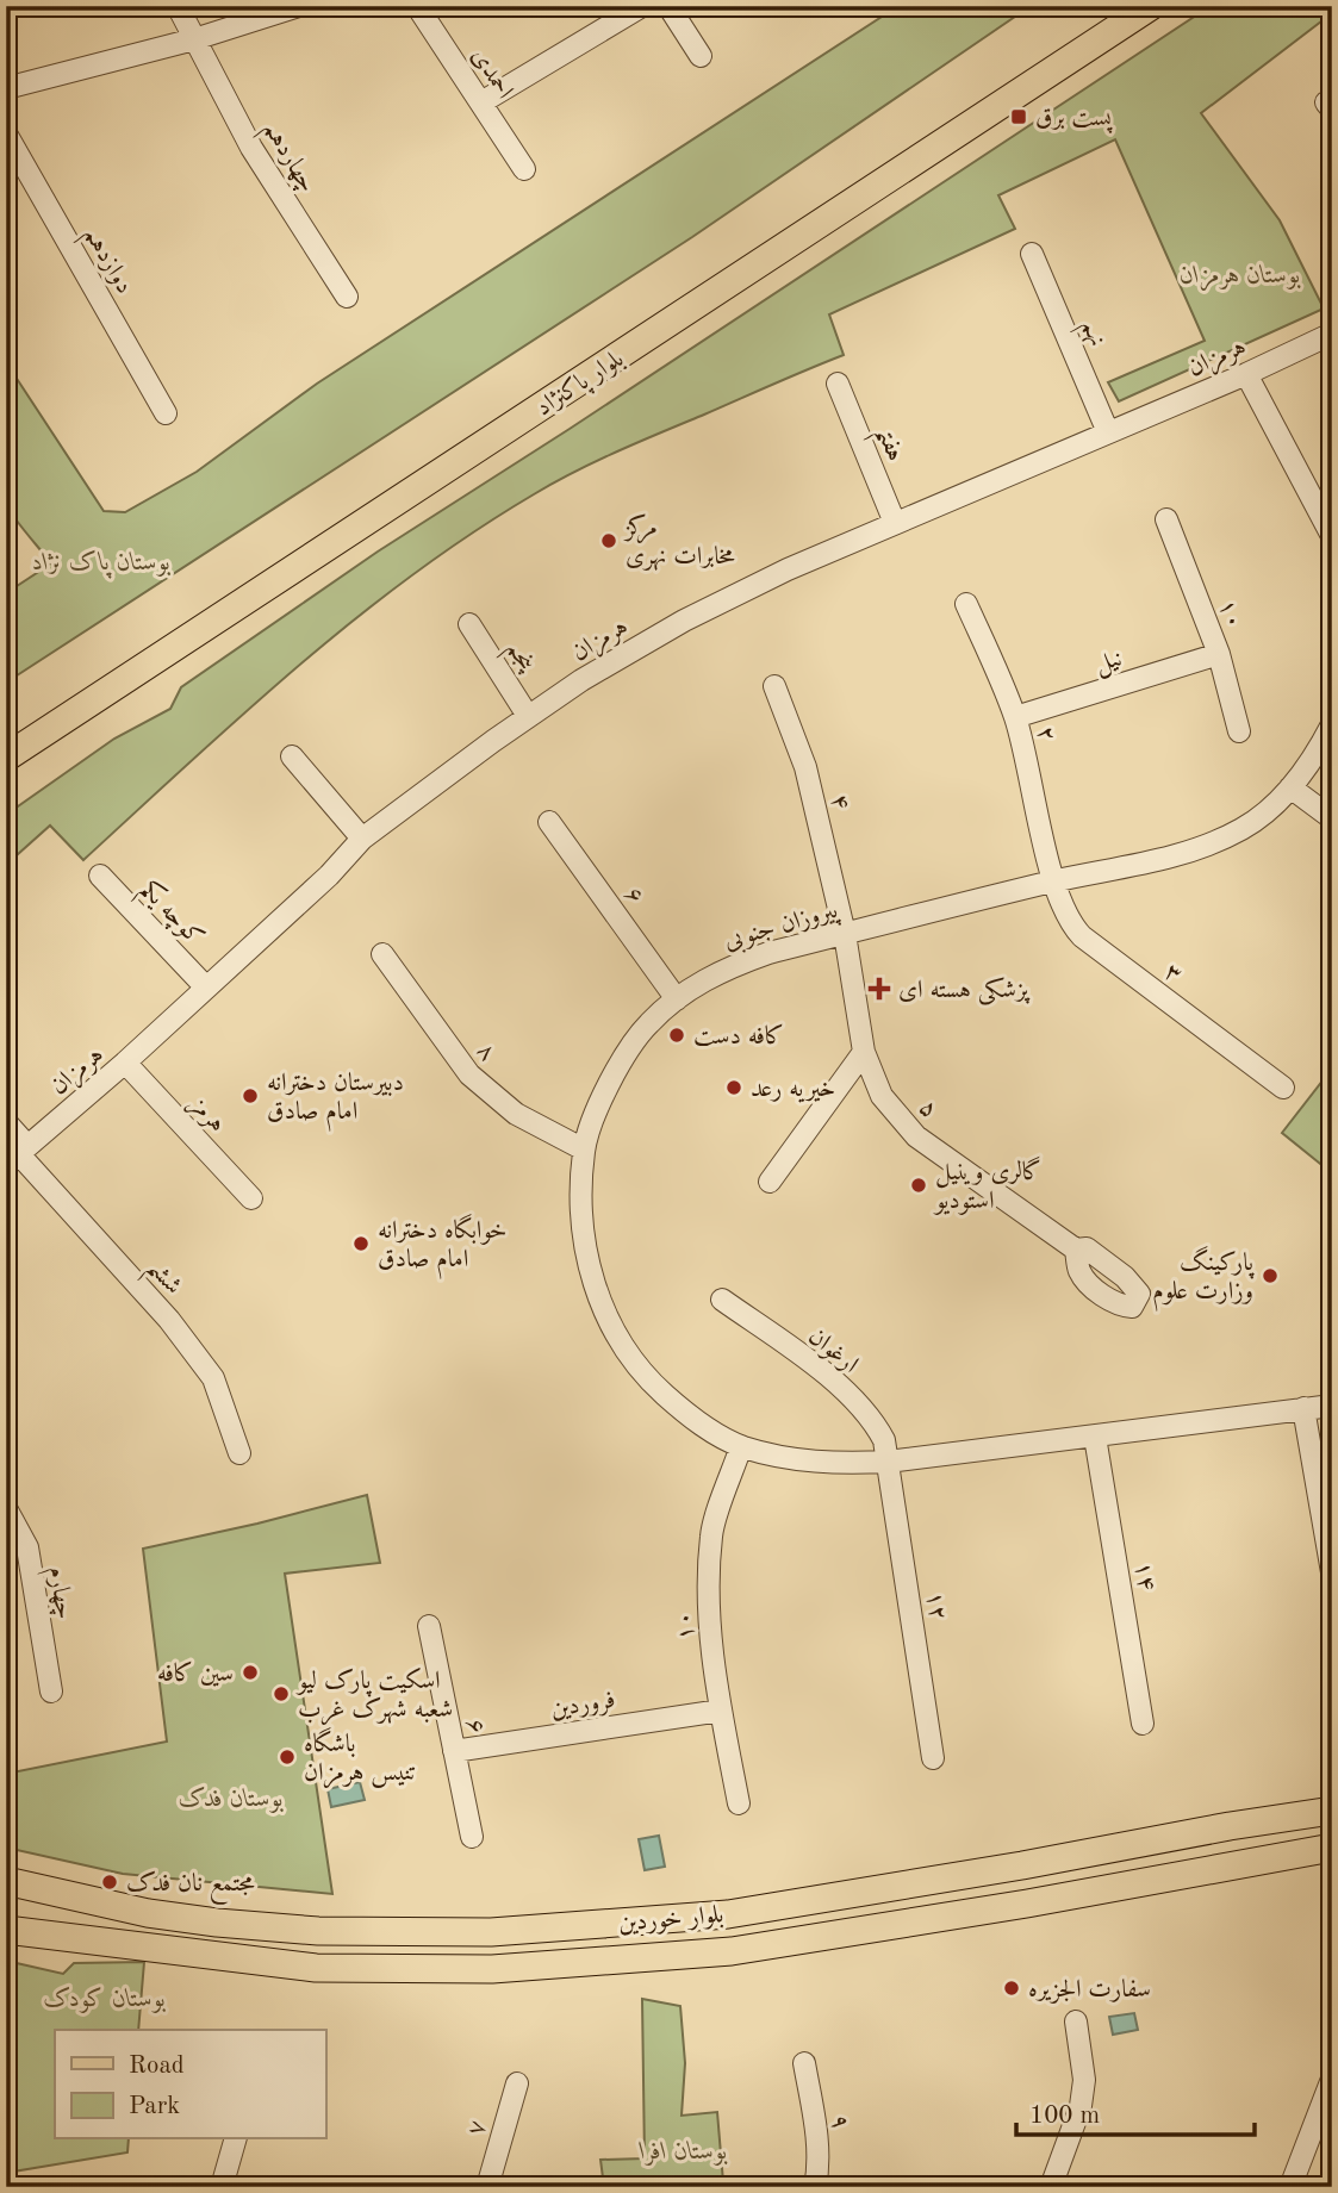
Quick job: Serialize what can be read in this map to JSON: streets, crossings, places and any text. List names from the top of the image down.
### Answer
{
  "streets": {
    "main road": ["بلوار پاکنژاد", "بلوار خوردین"],
    "street": [
      "احمدی",
      "چهاردهم",
      "دوازدهم",
      "نهم",
      "هرمزان",
      "هفتم",
      "۱۰",
      "پنجم",
      "نیل",
      "۲",
      "۴",
      "۶",
      "کوچه یکم",
      "پیروزان جنوبی",
      "۳",
      "۸",
      "۵",
      "هرمز",
      "ششم",
      "ارغوان",
      "۱۴",
      "چهارم",
      "۱۲",
      "فروردین",
      "۹",
      "۷"
    ]
  },
  "crossings": [
    ["نهم", "هرمزان"],
    ["هرمزان", "هفتم"],
    ["هرمزان", "پنجم"],
    ["هرمزان", "کوچه یکم"],
    ["هرمزان", "هرمز"],
    ["هرمزان", "ششم"],
    ["۱۰", "نیل"],
    ["۱۰", "پیروزان جنوبی"],
    ["۱۰", "فروردین"],
    ["نیل", "۲"],
    ["۲", "پیروزان جنوبی"],
    ["۲", "۳"],
    ["۴", "پیروزان جنوبی"],
    ["۴", "۵"],
    ["۶", "پیروزان جنوبی"],
    ["۶", "فروردین"],
    ["پیروزان جنوبی", "۳"],
    ["پیروزان جنوبی", "۸"],
    ["پیروزان جنوبی", "۵"],
    ["پیروزان جنوبی", "ارغوان"],
    ["پیروزان جنوبی", "۱۴"],
    ["پیروزان جنوبی", "۱۲"],
    ["ارغوان", "۱۲"]
  ],
  "parks": [
    "بوستان هرمزان",
    "بوستان پاک نژاد",
    "بوستان فدک",
    "بوستان کودک",
    "بوستان افرا"
  ],
  "places": {
    "transit": ["پست برق"],
    "other": [
      "مرکز مخابرات نهری",
      "کافه دست",
      "خیریه رعد",
      "دبیرستان دخترانه امام صادق",
      "گالری وینیل استودیو",
      "خوابگاه دخترانه امام صادق",
      "پارکینگ وزارت علوم",
      "سین کافه",
      "اسکیت پارک لیو شعبه شهرک غرب",
      "باشگاه تنیس هرمزان",
      "مجتمع نان فدک",
      "سفارت الجزیره"
    ],
    "health": ["پزشکی هسته ای"]
  },
  "legend": ["Road", "Park"],
  "scale_bar": "100 m"
}
